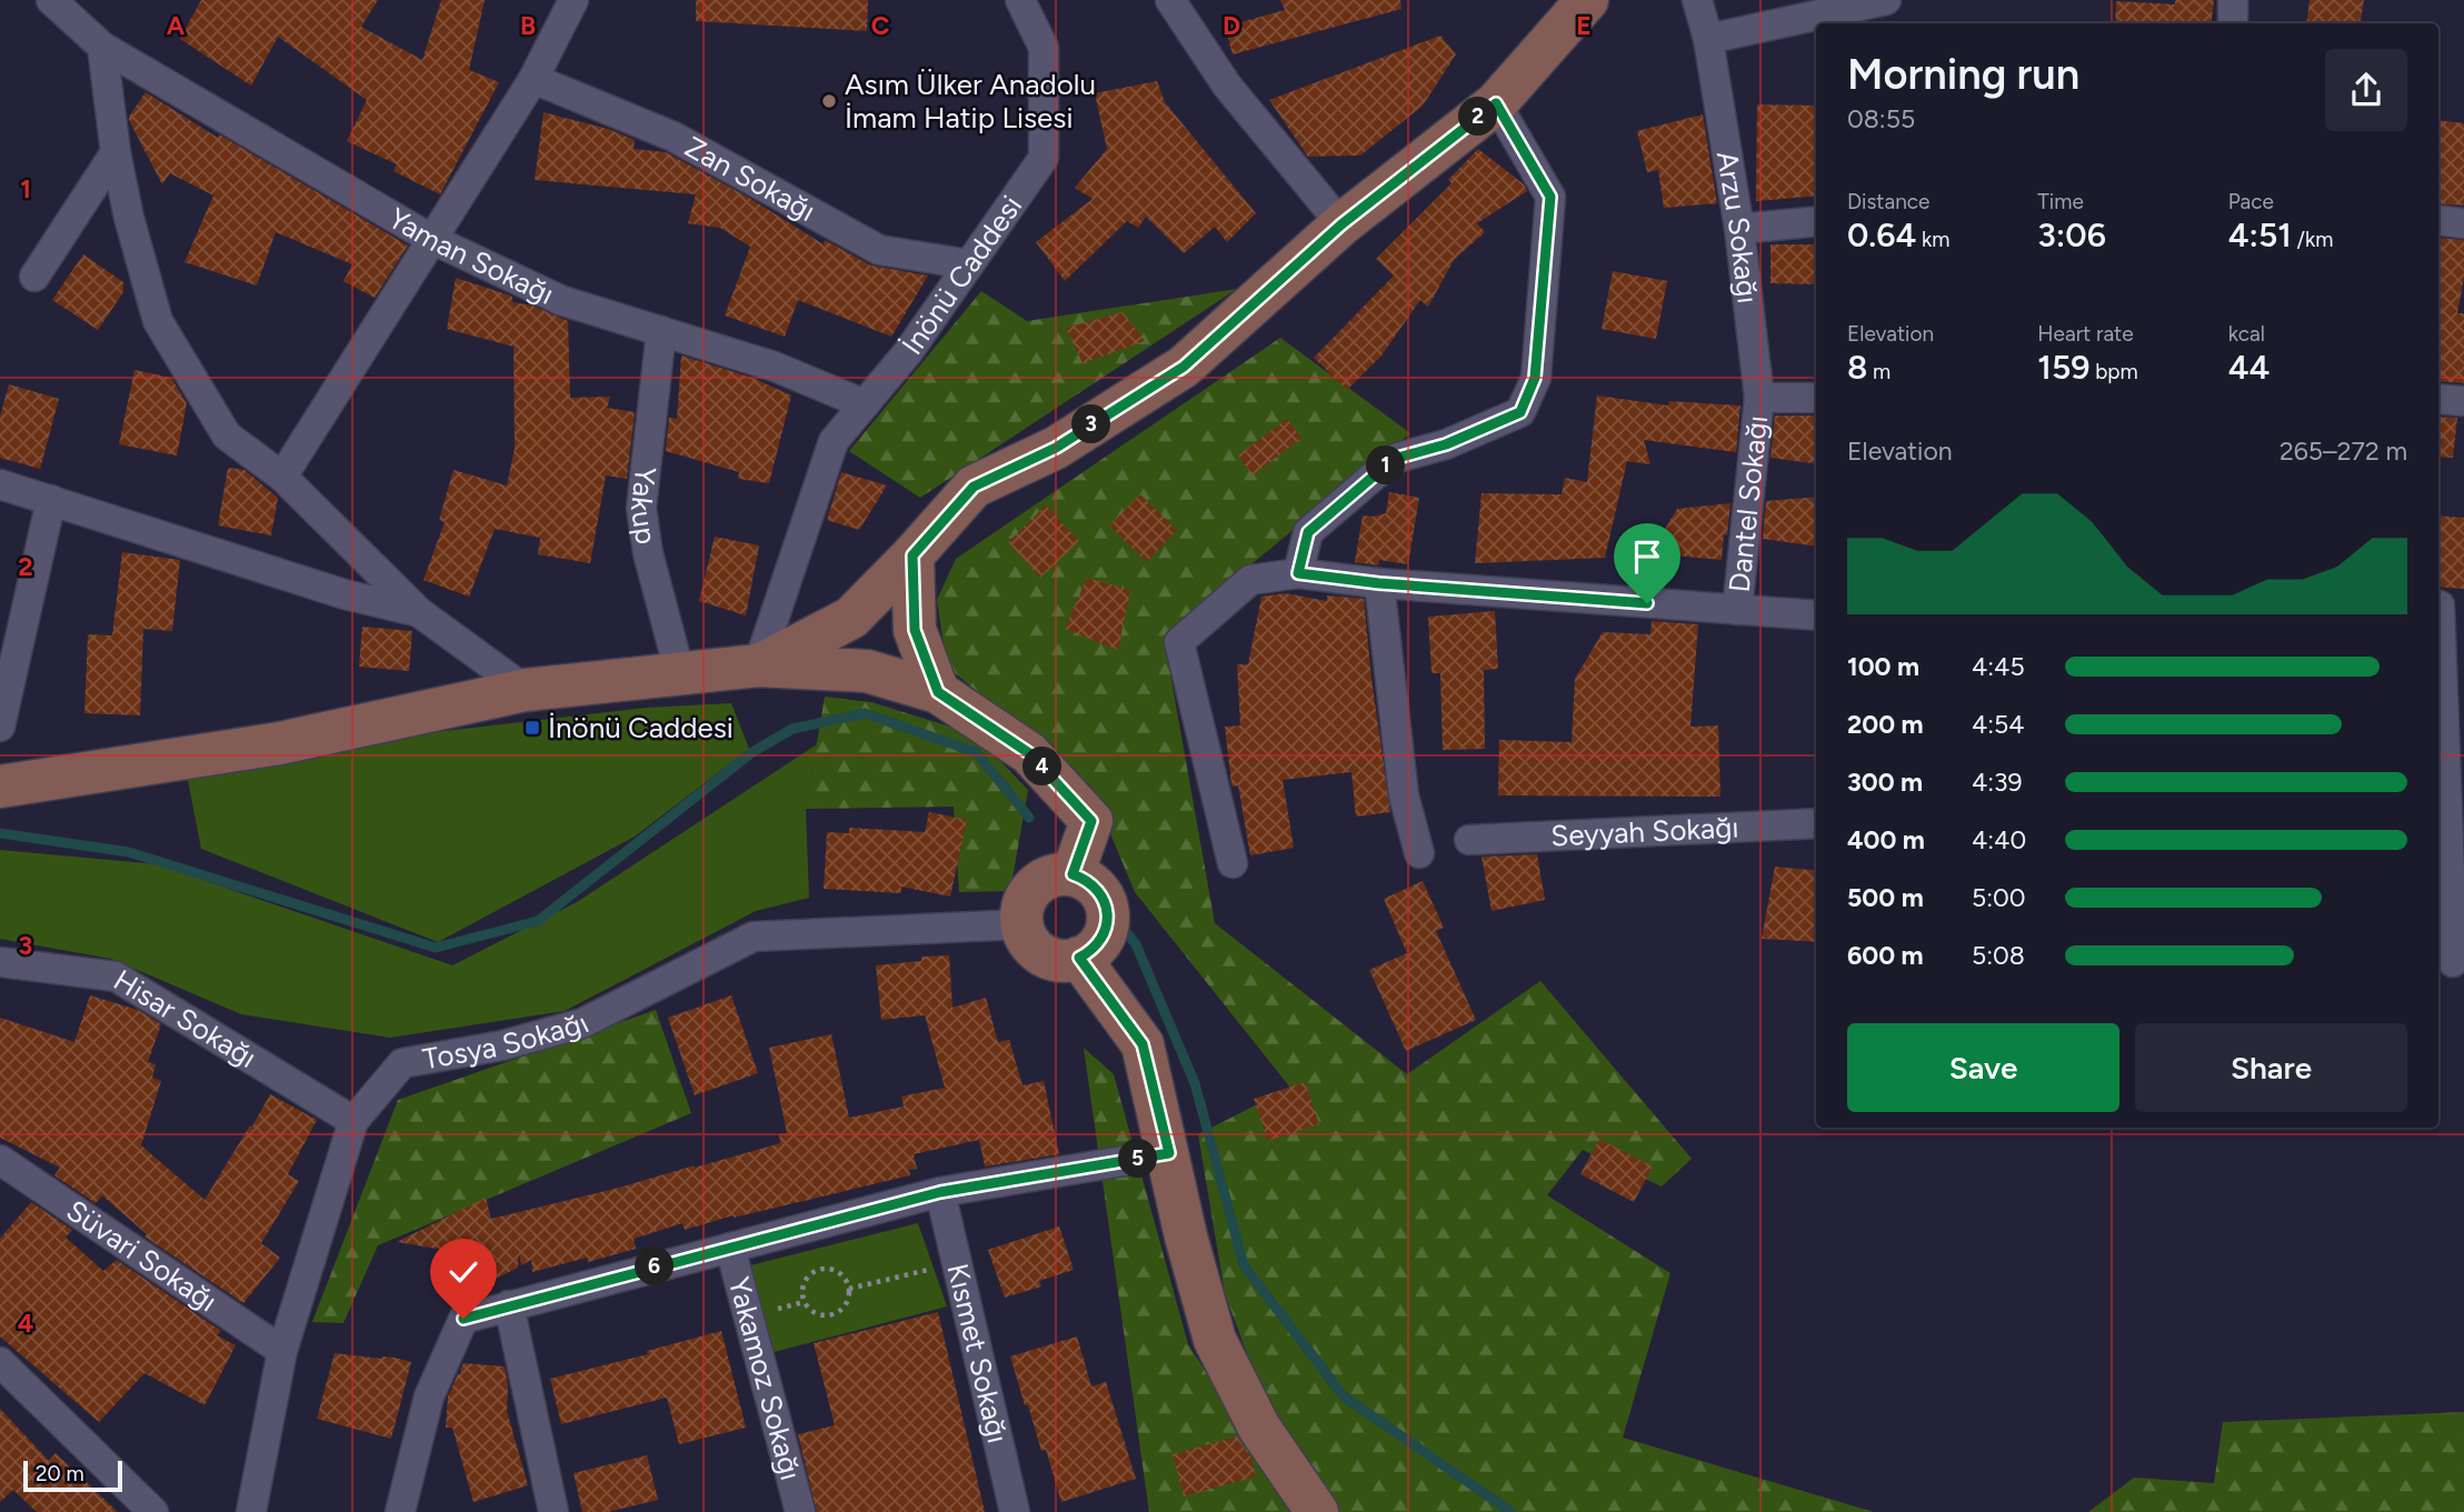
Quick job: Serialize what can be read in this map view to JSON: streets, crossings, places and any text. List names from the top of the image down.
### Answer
{
  "streets": {
    "street": [
      "Zan Sokağı",
      "Arzu Sokağı",
      "Yaman Sokağı",
      "İnönü Caddesi",
      "Dantel Sokağı",
      "Yakup",
      "Seyyah Sokağı",
      "Hisar Sokağı",
      "Tosya Sokağı",
      "Süvari Sokağı",
      "Kısmet Sokağı",
      "Yakamoz Sokağı"
    ]
  },
  "crossings": [
    ["Zan Sokağı", "İnönü Caddesi"],
    ["Arzu Sokağı", "Dantel Sokağı"],
    ["Yaman Sokağı", "İnönü Caddesi"],
    ["Yaman Sokağı", "Yakup"],
    ["Hisar Sokağı", "Tosya Sokağı"],
    ["Tosya Sokağı", "Süvari Sokağı"]
  ],
  "places": {
    "other": ["Asım Ülker Anadolu İmam Hatip Lisesi"],
    "transit": ["İnönü Caddesi"]
  },
  "scale_bar": "20 m",
  "page": {
    "heading": ["Morning run", "08:55"],
    "pins": [
      "2",
      "3",
      "1",
      "4",
      "5",
      "6"
    ],
    "stats": [
      ["Distance", "0.64 km"],
      ["Time", "3:06"],
      ["Pace", "4:51 /km"],
      ["Elevation", "8 m"],
      ["Heart rate", "159 bpm"],
      ["kcal", "44"]
    ],
    "chart": ["Elevation", "265–272 m"],
    "list": [
      {
        "name": "100 m",
        "note": "4:45"
      },
      {
        "name": "200 m",
        "note": "4:54"
      },
      {
        "name": "300 m",
        "note": "4:39"
      },
      {
        "name": "400 m",
        "note": "4:40"
      },
      {
        "name": "500 m",
        "note": "5:00"
      },
      {
        "name": "600 m",
        "note": "5:08"
      }
    ],
    "buttons": ["Save", "Share"],
    "scale": "20 m"
  },
  "grid": {
    "columns": [
      "A",
      "B",
      "C",
      "D",
      "E"
    ],
    "rows": [
      "1",
      "2",
      "3",
      "4"
    ]
  }
}
